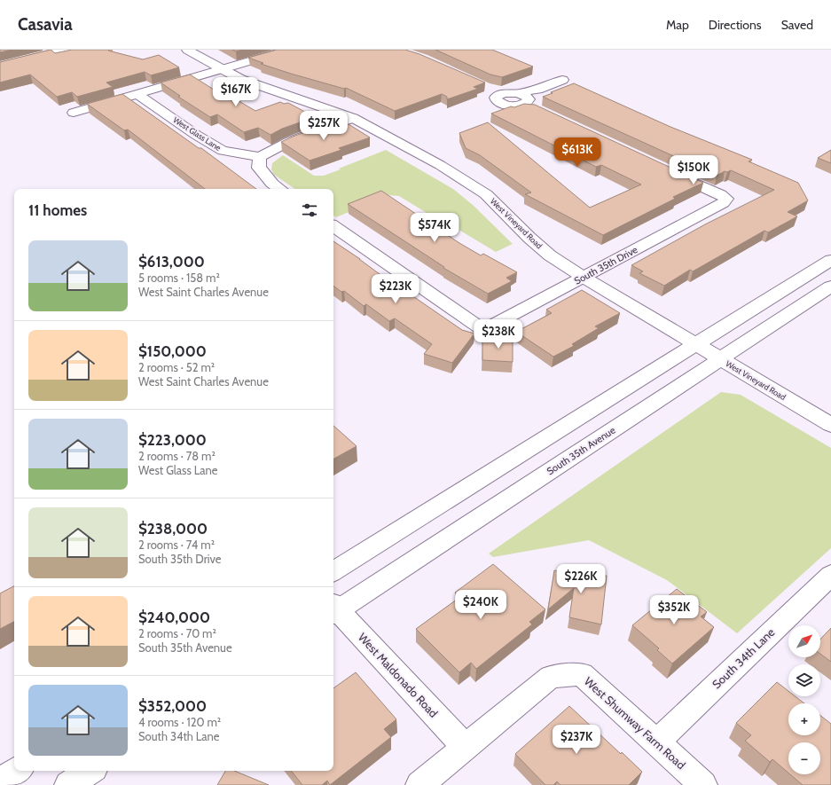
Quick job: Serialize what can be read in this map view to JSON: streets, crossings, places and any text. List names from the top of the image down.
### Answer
{
  "streets": {
    "street": [
      "West Glass Lane",
      "West Vineyard Road",
      "South 35th Drive",
      "South 35th Avenue",
      "South 34th Lane",
      "West Maldonado Road",
      "West Shumway Farm Road"
    ]
  },
  "crossings": [
    ["West Vineyard Road", "South 35th Drive"],
    ["West Vineyard Road", "South 35th Avenue"],
    ["South 35th Avenue", "West Maldonado Road"],
    ["South 34th Lane", "West Shumway Farm Road"],
    ["West Maldonado Road", "West Shumway Farm Road"]
  ],
  "north": "top right",
  "page": {
    "header": "Casavia",
    "nav": ["Map", "Directions", "Saved"],
    "price": [
      "$167K",
      "$257K",
      "$613K",
      "$150K",
      "$574K",
      "$223K",
      "$238K",
      "$226K",
      "$240K",
      "$352K",
      "$237K"
    ],
    "heading": "11 homes",
    "list": [
      {
        "name": "$613,000",
        "note": "5 rooms · 158 m² · West Saint Charles Avenue"
      },
      {
        "name": "$150,000",
        "note": "2 rooms · 52 m² · West Saint Charles Avenue"
      },
      {
        "name": "$223,000",
        "note": "2 rooms · 78 m² · West Glass Lane"
      },
      {
        "name": "$238,000",
        "note": "2 rooms · 74 m² · South 35th Drive"
      },
      {
        "name": "$240,000",
        "note": "2 rooms · 70 m² · South 35th Avenue"
      },
      {
        "name": "$352,000",
        "note": "4 rooms · 120 m² · South 34th Lane"
      }
    ],
    "map_buttons": ["+", "−"]
  }
}
